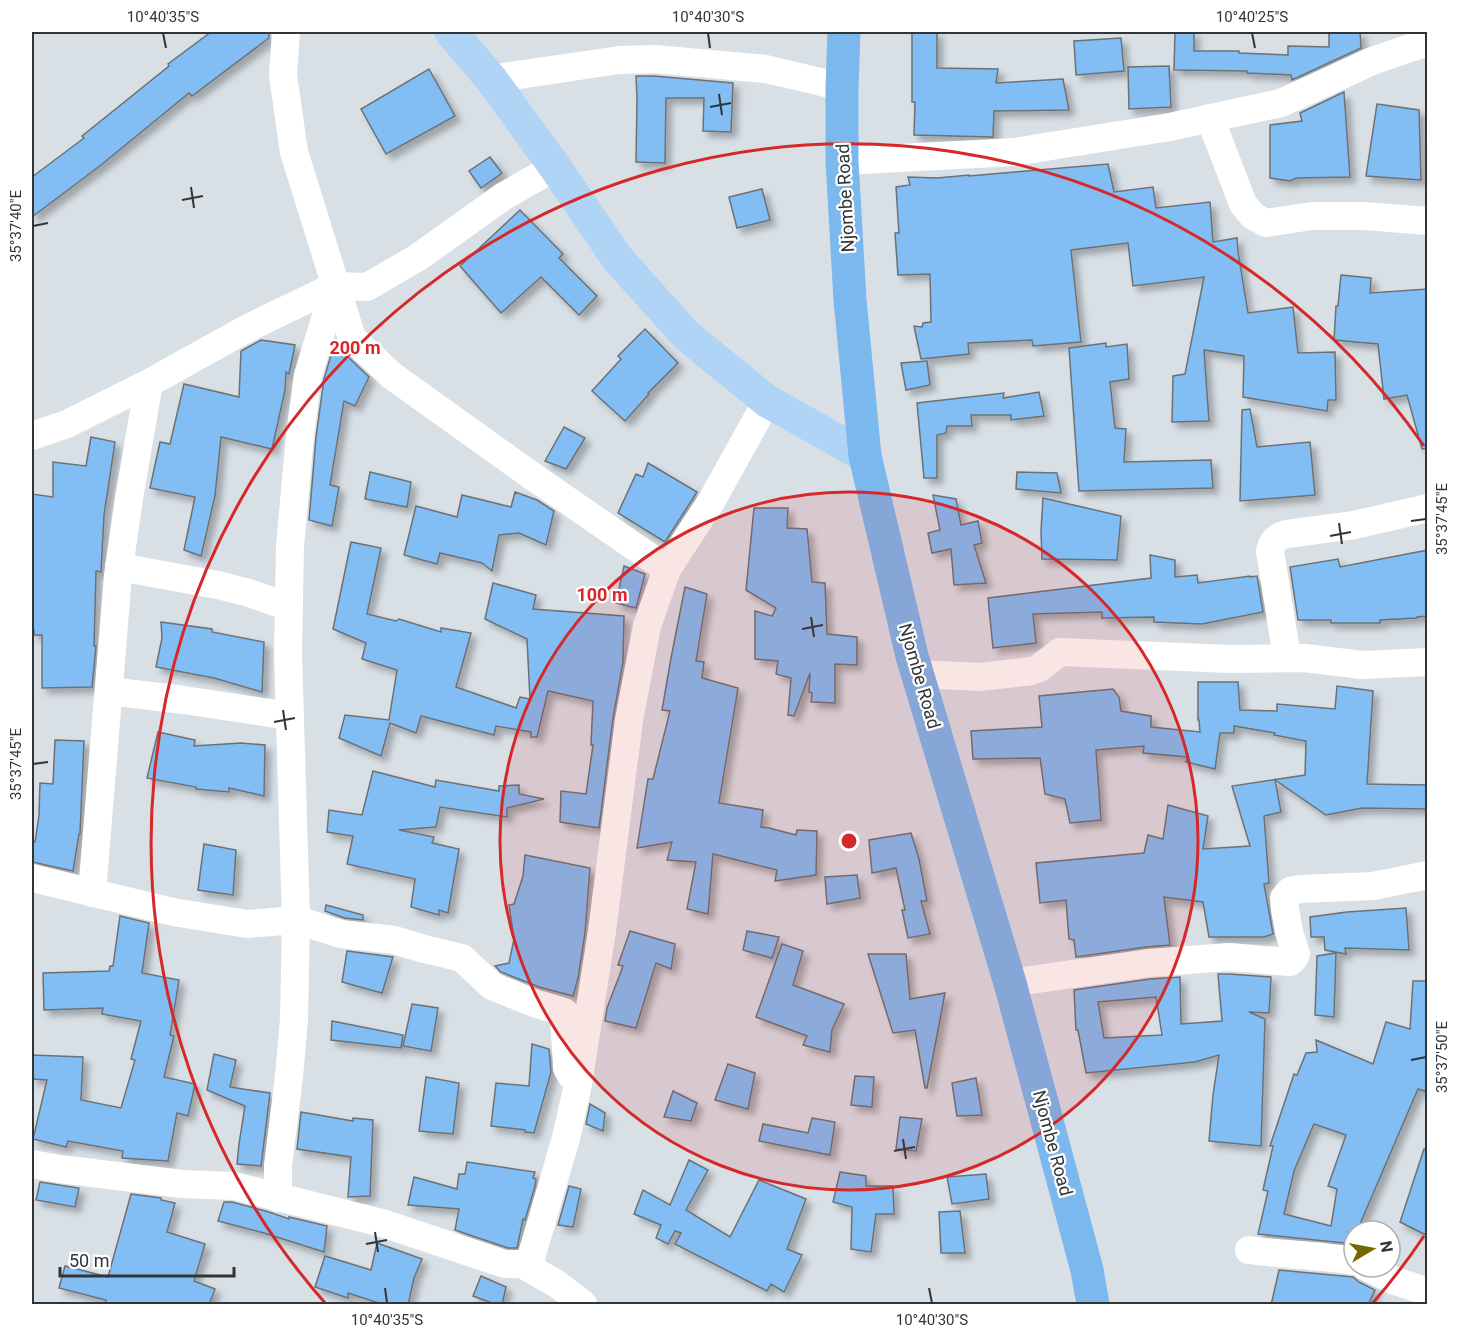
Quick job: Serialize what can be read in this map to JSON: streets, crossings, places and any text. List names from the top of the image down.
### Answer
{
  "streets": {
    "highway": ["Njombe Road"]
  },
  "scale_bar": "50 m",
  "north": "right",
  "coordinates": [
    "10°40'35\"S",
    "10°40'30\"S",
    "10°40'25\"S",
    "35°37'40\"E",
    "35°37'45\"E",
    "35°37'50\"E"
  ],
  "rings": ["200 m", "100 m"]
}
